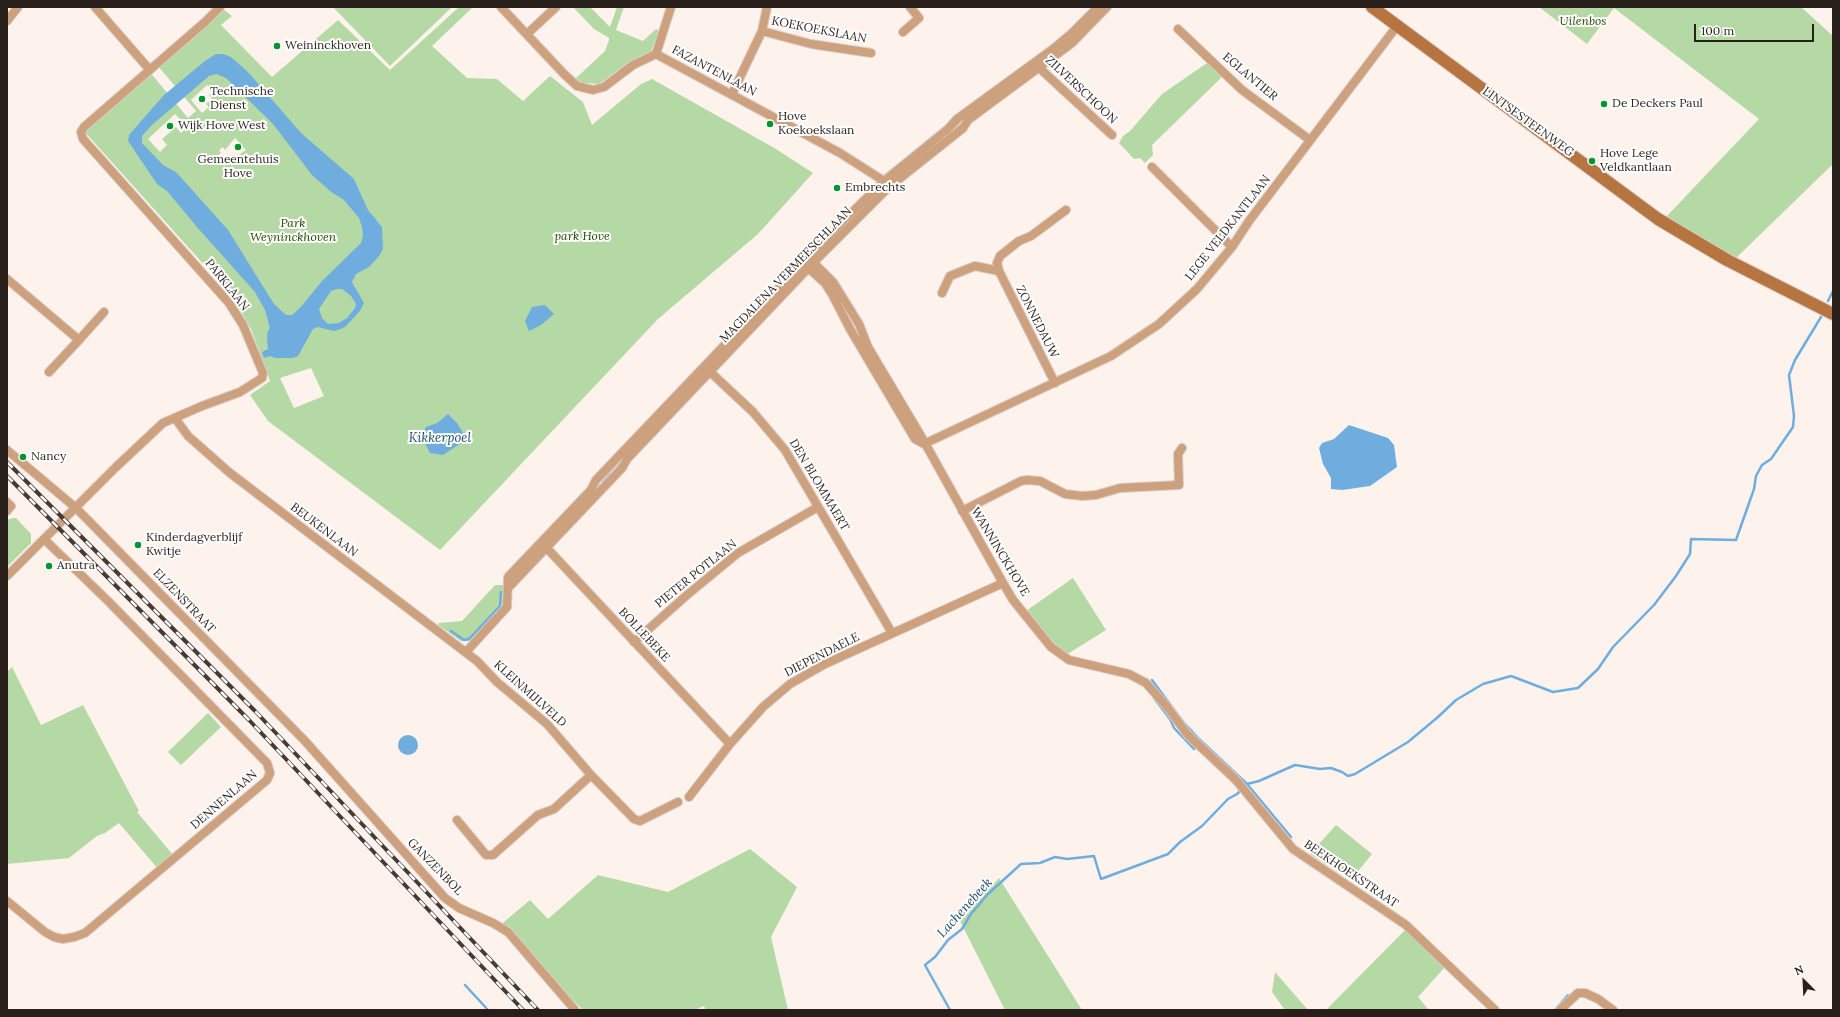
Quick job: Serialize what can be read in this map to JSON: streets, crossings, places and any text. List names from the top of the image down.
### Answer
{
  "streets": {
    "street": [
      "KOEKOEKSLAAN",
      "FAZANTENLAAN",
      "EGLANTIER",
      "ZILVERSCHOON",
      "LINTSESTEENWEG",
      "LEGE VELDKANTLAAN",
      "MAGDALENA VERMEESCHLAAN",
      "PARKLAAN",
      "ZONNEDAUW",
      "DEN BLOMMAERT",
      "BEUKENLAAN",
      "WANNINCKHOVE",
      "PIETER POTLAAN",
      "ELZENSTRAAT",
      "BOLLEBEKE",
      "DIEPENDAELE",
      "KLEINMIJLVELD",
      "DENNENLAAN",
      "GANZENBOL",
      "BEEKHOEKSTRAAT"
    ]
  },
  "crossings": [
    ["FAZANTENLAAN", "MAGDALENA VERMEESCHLAAN"],
    ["EGLANTIER", "LEGE VELDKANTLAAN"],
    ["ZILVERSCHOON", "MAGDALENA VERMEESCHLAAN"],
    ["LINTSESTEENWEG", "LEGE VELDKANTLAAN"],
    ["LEGE VELDKANTLAAN", "ZONNEDAUW"],
    ["LEGE VELDKANTLAAN", "WANNINCKHOVE"],
    ["MAGDALENA VERMEESCHLAAN", "DEN BLOMMAERT"],
    ["MAGDALENA VERMEESCHLAAN", "BEUKENLAAN"],
    ["MAGDALENA VERMEESCHLAAN", "WANNINCKHOVE"],
    ["MAGDALENA VERMEESCHLAAN", "BOLLEBEKE"],
    ["MAGDALENA VERMEESCHLAAN", "KLEINMIJLVELD"],
    ["PARKLAAN", "BEUKENLAAN"],
    ["PARKLAAN", "ELZENSTRAAT"],
    ["DEN BLOMMAERT", "PIETER POTLAAN"],
    ["DEN BLOMMAERT", "DIEPENDAELE"],
    ["BEUKENLAAN", "KLEINMIJLVELD"],
    ["WANNINCKHOVE", "DIEPENDAELE"],
    ["WANNINCKHOVE", "BEEKHOEKSTRAAT"],
    ["PIETER POTLAAN", "BOLLEBEKE"],
    ["ELZENSTRAAT", "GANZENBOL"],
    ["BOLLEBEKE", "DIEPENDAELE"]
  ],
  "water": ["Kikkerpoel", "Lachenebeek"],
  "parks": ["Uilenbos", "Park Weyninckhoven", "park Hove"],
  "places": [
    "Weininckhoven",
    "Technische Dienst",
    "De Deckers Paul",
    "Hove Koekoekslaan",
    "Wijk Hove West",
    "Gemeentehuis Hove",
    "Hove Lege Veldkantlaan",
    "Embrechts",
    "Nancy",
    "Kinderdagverblijf Kwitje",
    "Anutra"
  ],
  "scale_bar": "100 m",
  "north": "top left"
}
